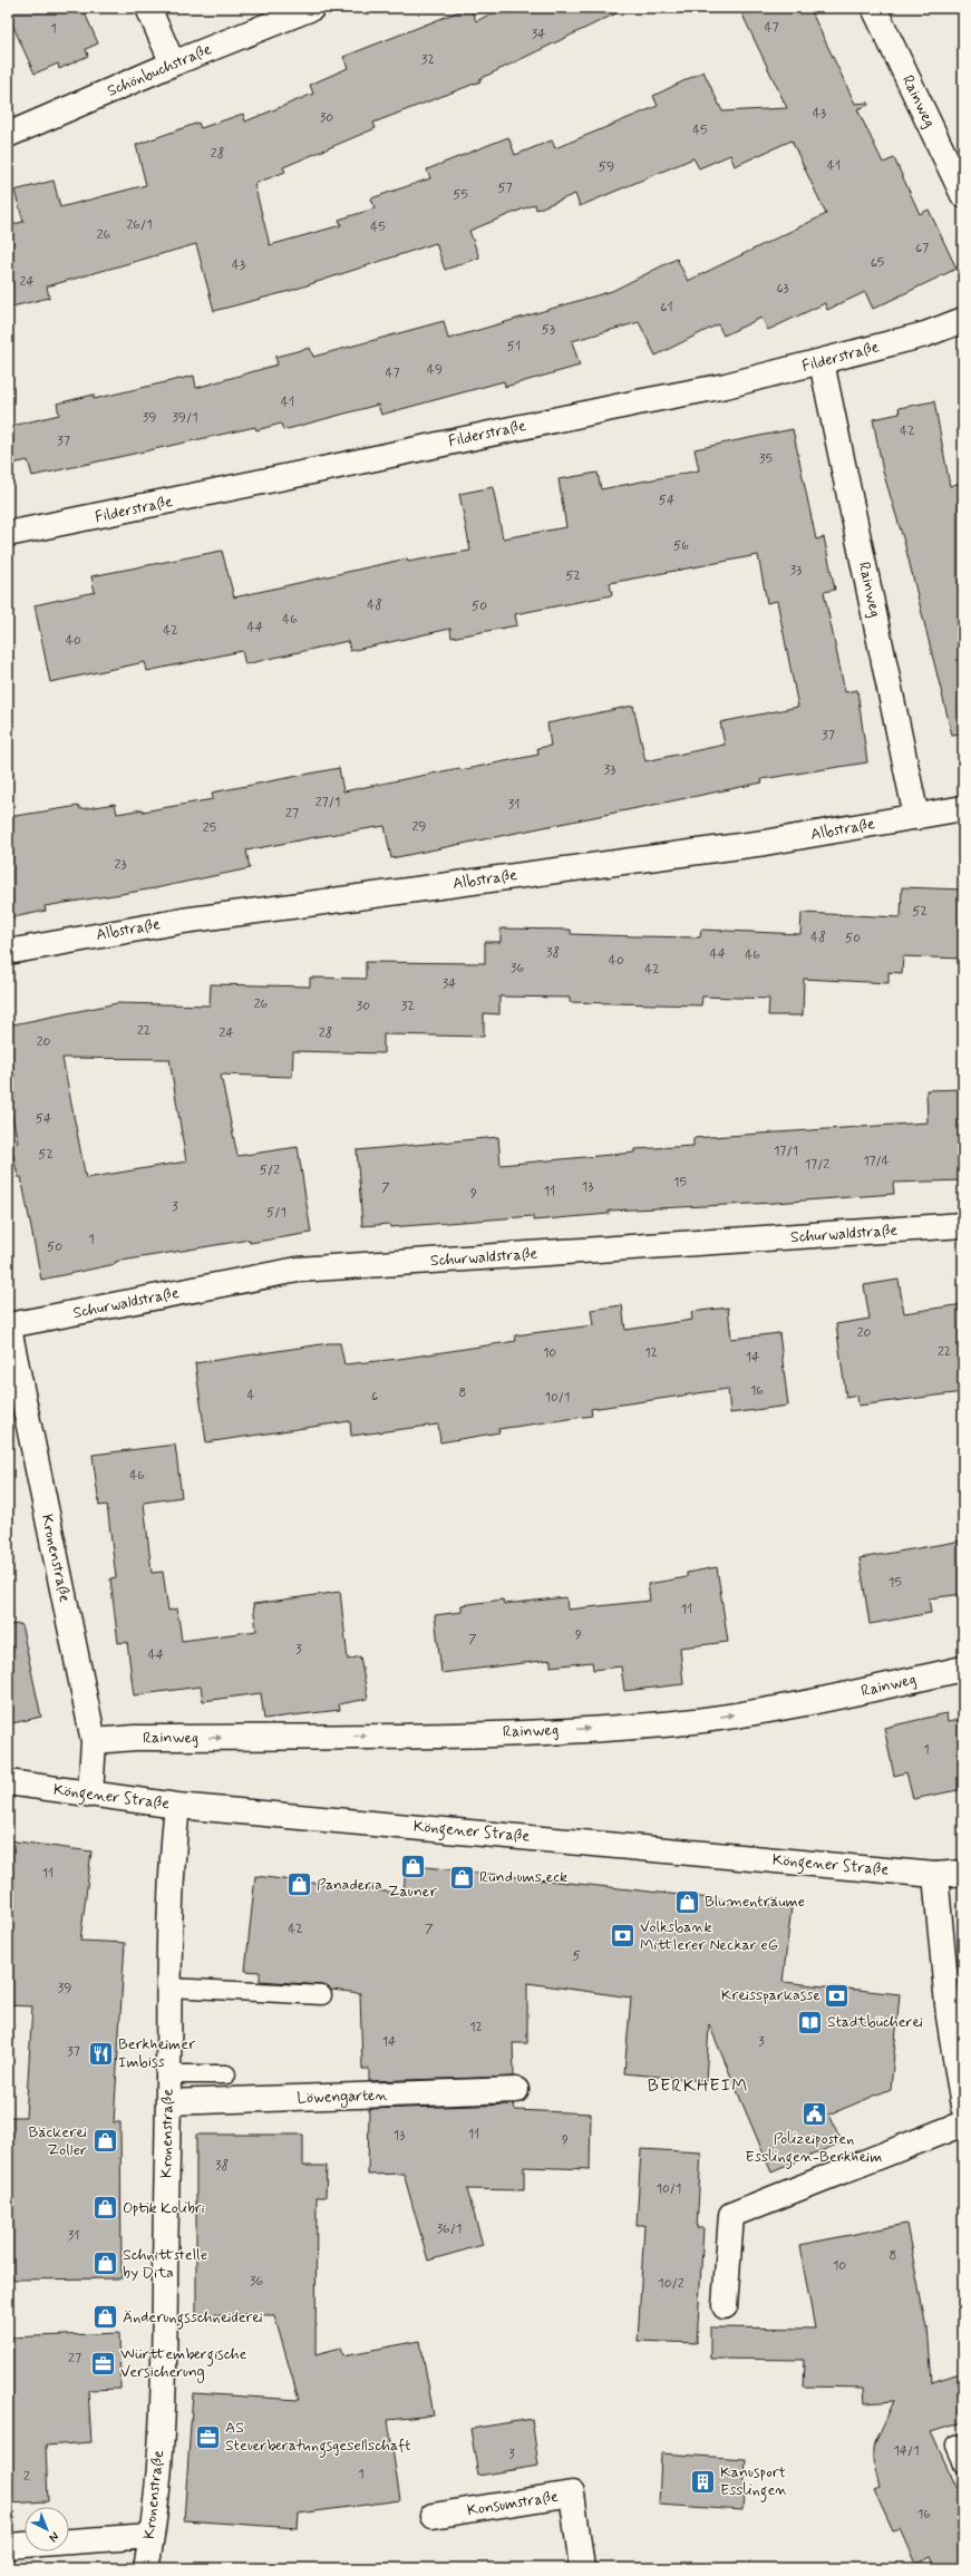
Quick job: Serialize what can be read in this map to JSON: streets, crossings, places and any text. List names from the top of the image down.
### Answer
{
  "streets": {
    "street": [
      "Schönbuchstraße",
      "Rainweg",
      "Filderstraße",
      "Albstraße",
      "Schurwaldstraße",
      "Kronenstraße",
      "Köngener Straße",
      "Löwengarten",
      "Konsumstraße"
    ]
  },
  "crossings": [
    ["Rainweg", "Filderstraße"],
    ["Rainweg", "Albstraße"],
    ["Rainweg", "Kronenstraße"],
    ["Schurwaldstraße", "Kronenstraße"],
    ["Kronenstraße", "Köngener Straße"],
    ["Kronenstraße", "Löwengarten"]
  ],
  "one_way": ["Rainweg"],
  "districts": ["BERKHEIM"],
  "places": {
    "shop": [
      "Zauner",
      "Rund ums eck",
      "Panaderia",
      "Blumenträume",
      "Bäckerei Zoller",
      "Optik Kolibri",
      "Schnittstelle by Dita",
      "Änderungsschneiderei"
    ],
    "bank": ["Volksbank Mittlerer Neckar eG", "Kreissparkasse"],
    "library": ["Stadtbücherei"],
    "restaurant": ["Berkheimer Imbiss"],
    "public building": ["Polizeiposten Esslingen-Berkheim"],
    "office": ["Württembergische Versicherung", "AS Steuerberatungsgesellschaft"],
    "building": ["Kanusport Esslingen"]
  },
  "house_numbers": [
    "47",
    "1",
    "34",
    "32",
    "43",
    "30",
    "45",
    "28",
    "41",
    "59",
    "57",
    "55",
    "26/1",
    "45",
    "26",
    "67",
    "65",
    "43",
    "24",
    "63",
    "61",
    "53",
    "51",
    "49",
    "47",
    "41",
    "39",
    "39/1",
    "42",
    "37",
    "35",
    "54",
    "56",
    "33",
    "52",
    "48",
    "50",
    "46",
    "44",
    "42",
    "40",
    "37",
    "33",
    "27/1",
    "31",
    "27",
    "29",
    "25",
    "23",
    "52",
    "48",
    "50",
    "38",
    "44",
    "46",
    "40",
    "36",
    "42",
    "34",
    "26",
    "30",
    "32",
    "22",
    "24",
    "28",
    "20",
    "54",
    "17/1",
    "52",
    "17/4",
    "17/2",
    "5/2",
    "15",
    "13",
    "7",
    "11",
    "9",
    "3",
    "5/1",
    "1",
    "50",
    "20",
    "22",
    "10",
    "12",
    "14",
    "16",
    "8",
    "4",
    "6",
    "10/1",
    "46",
    "15",
    "11",
    "9",
    "7",
    "3",
    "44",
    "1",
    "11",
    "42",
    "7",
    "5",
    "39",
    "12",
    "14",
    "3",
    "37",
    "11",
    "13",
    "9",
    "38",
    "10/1",
    "36/1",
    "31",
    "8",
    "10",
    "36",
    "10/2",
    "27",
    "14/1",
    "3",
    "1",
    "2",
    "16"
  ],
  "north": "bottom right"
}
